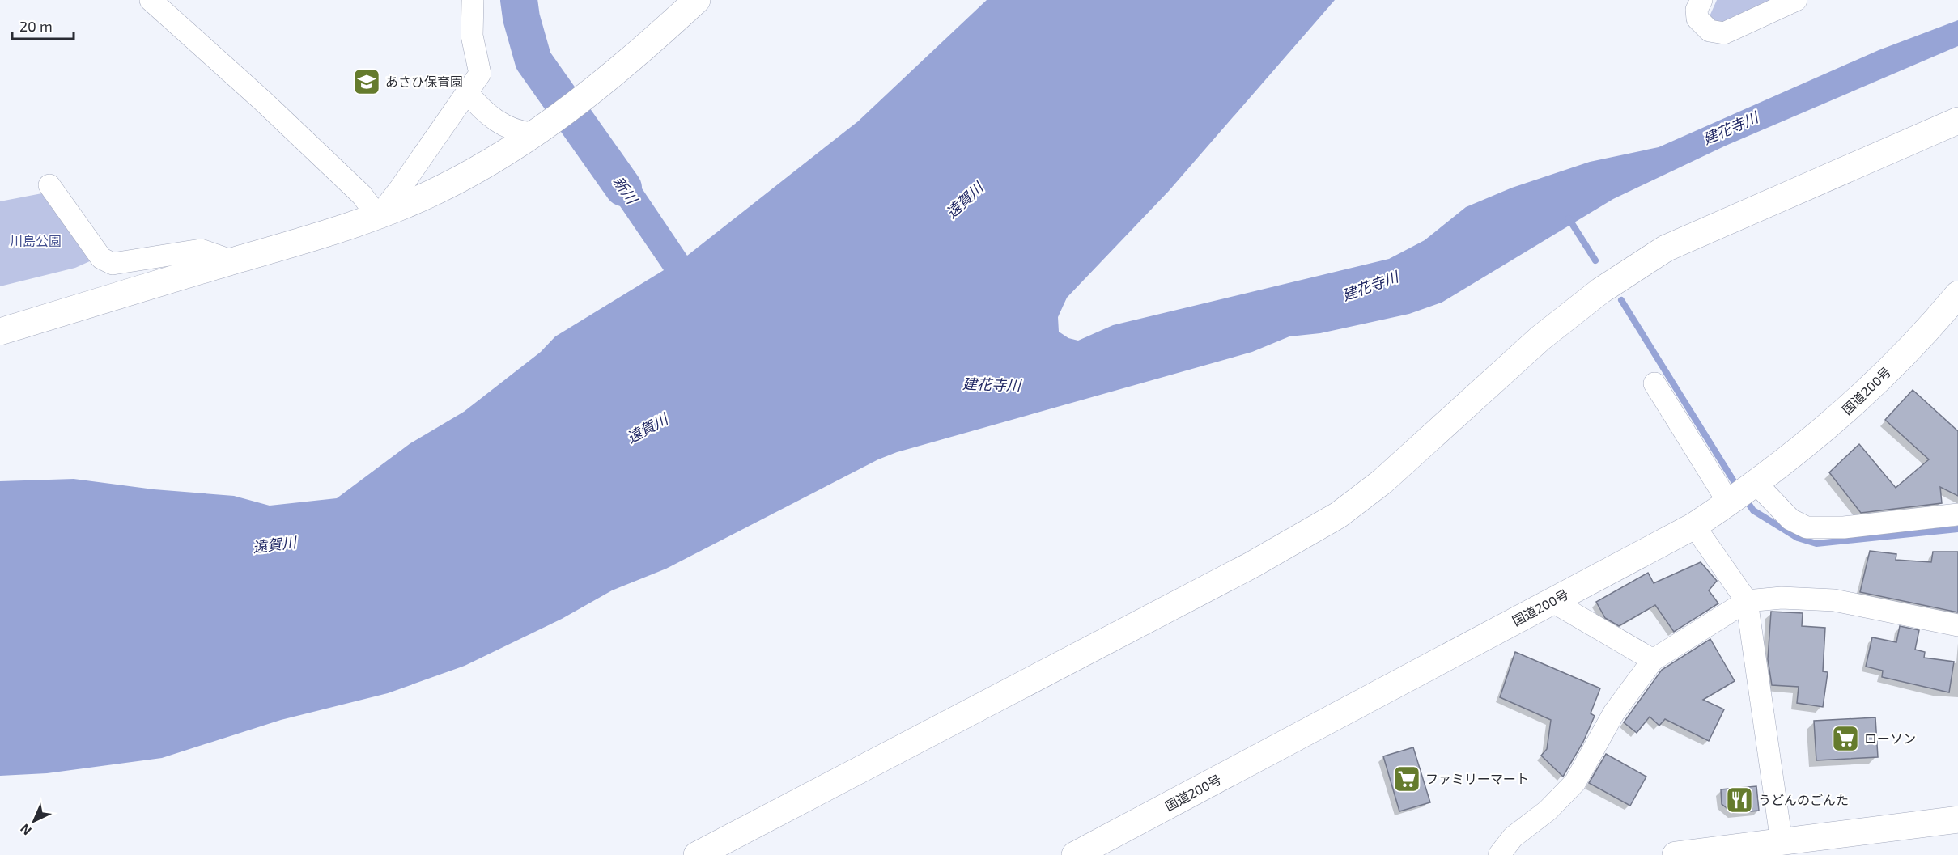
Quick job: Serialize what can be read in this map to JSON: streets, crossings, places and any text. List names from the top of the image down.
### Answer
{
  "streets": {
    "main road": ["国道200号"]
  },
  "water": ["建花寺川", "新川", "遠賀川"],
  "parks": ["川島公園"],
  "places": {
    "school or university": ["あさひ保育園"],
    "supermarket": ["ローソン", "ファミリーマート"],
    "restaurant": ["うどんのごんた"]
  },
  "scale_bar": "20 m",
  "north": "bottom left"
}
